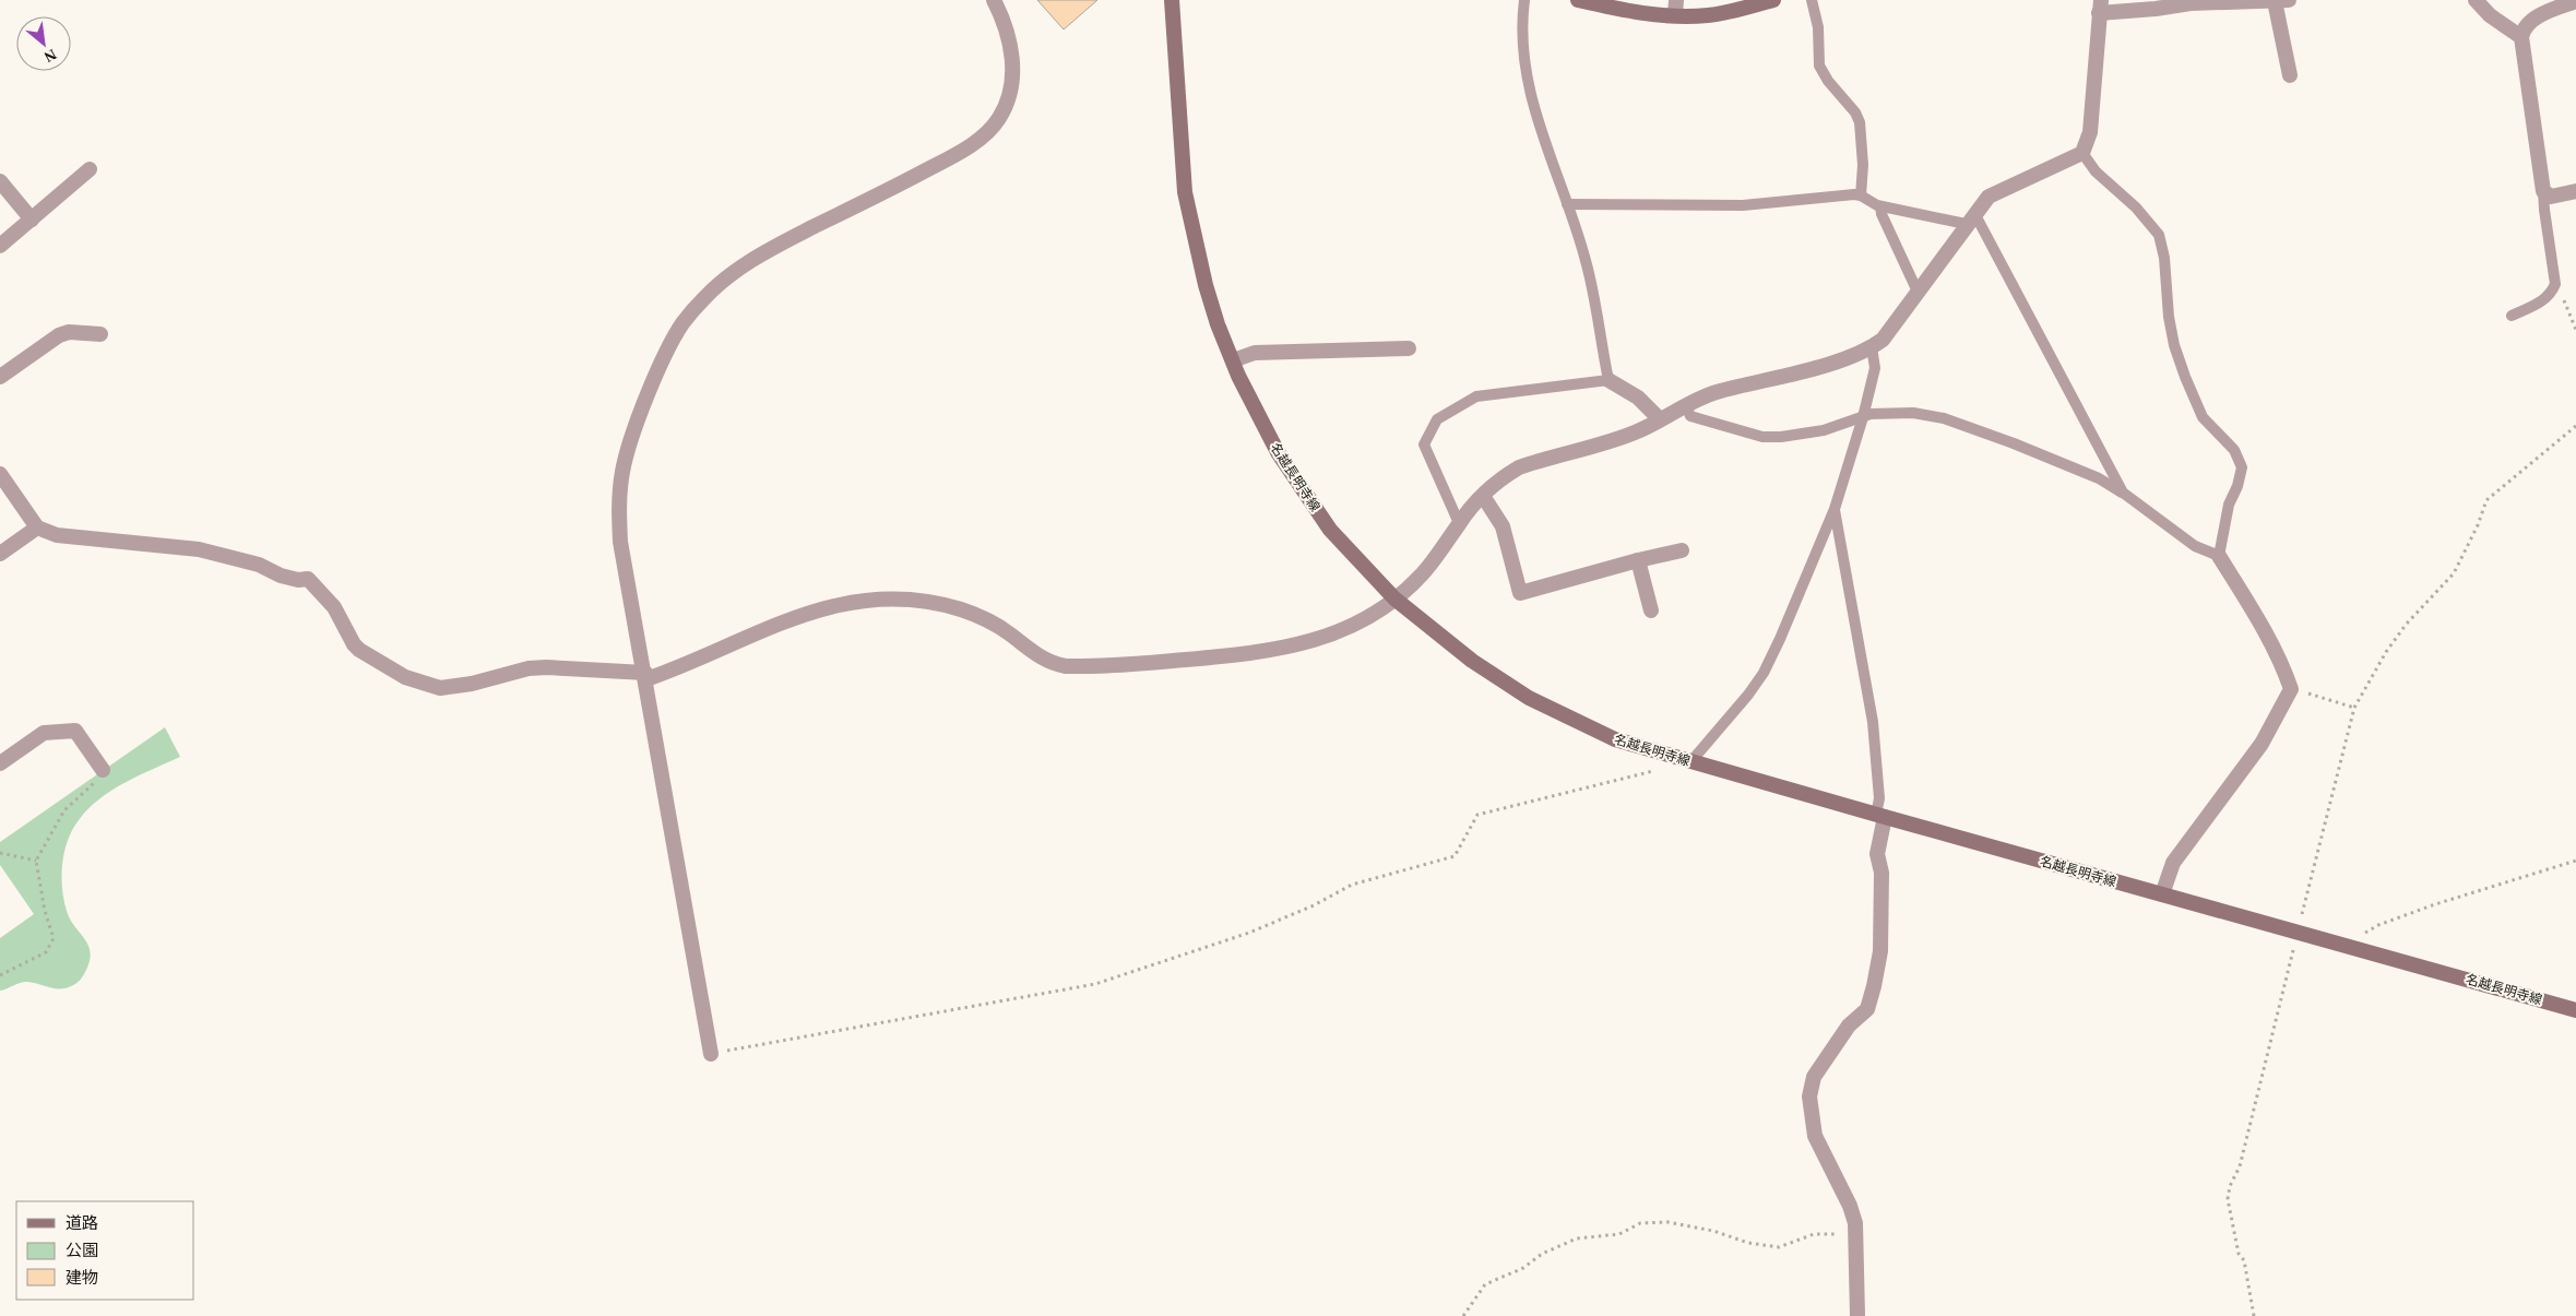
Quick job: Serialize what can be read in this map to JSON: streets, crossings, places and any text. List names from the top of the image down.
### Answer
{
  "streets": {
    "main road": ["名越長明寺線"]
  },
  "legend": ["道路", "公園", "建物"],
  "north": "bottom right"
}
